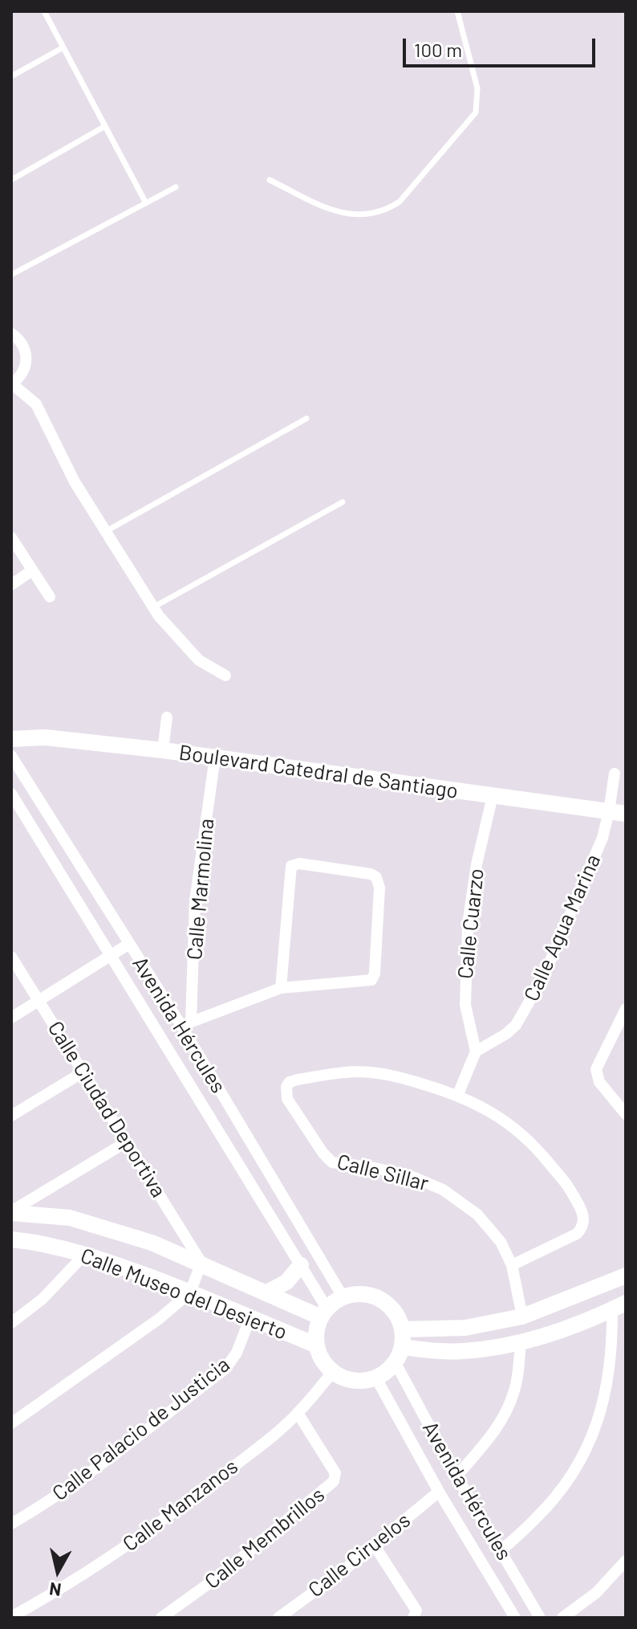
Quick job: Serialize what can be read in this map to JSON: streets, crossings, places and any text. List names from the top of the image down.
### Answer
{
  "streets": {
    "street": [
      "Boulevard Catedral de Santiago",
      "Calle Marmolina",
      "Calle Cuarzo",
      "Calle Agua Marina",
      "Avenida Hércules",
      "Calle Ciudad Deportiva",
      "Calle Sillar",
      "Calle Museo del Desierto",
      "Calle Palacio de Justicia",
      "Calle Manzanos",
      "Calle Membrillos",
      "Calle Ciruelos"
    ]
  },
  "crossings": [
    ["Boulevard Catedral de Santiago", "Calle Marmolina"],
    ["Boulevard Catedral de Santiago", "Calle Cuarzo"],
    ["Boulevard Catedral de Santiago", "Calle Agua Marina"],
    ["Calle Marmolina", "Avenida Hércules"],
    ["Calle Cuarzo", "Calle Agua Marina"],
    ["Avenida Hércules", "Calle Museo del Desierto"],
    ["Avenida Hércules", "Calle Manzanos"],
    ["Avenida Hércules", "Calle Ciruelos"],
    ["Calle Ciudad Deportiva", "Calle Museo del Desierto"],
    ["Calle Museo del Desierto", "Calle Palacio de Justicia"],
    ["Calle Museo del Desierto", "Calle Manzanos"],
    ["Calle Manzanos", "Calle Membrillos"]
  ],
  "scale_bar": "100 m",
  "north": "bottom"
}
